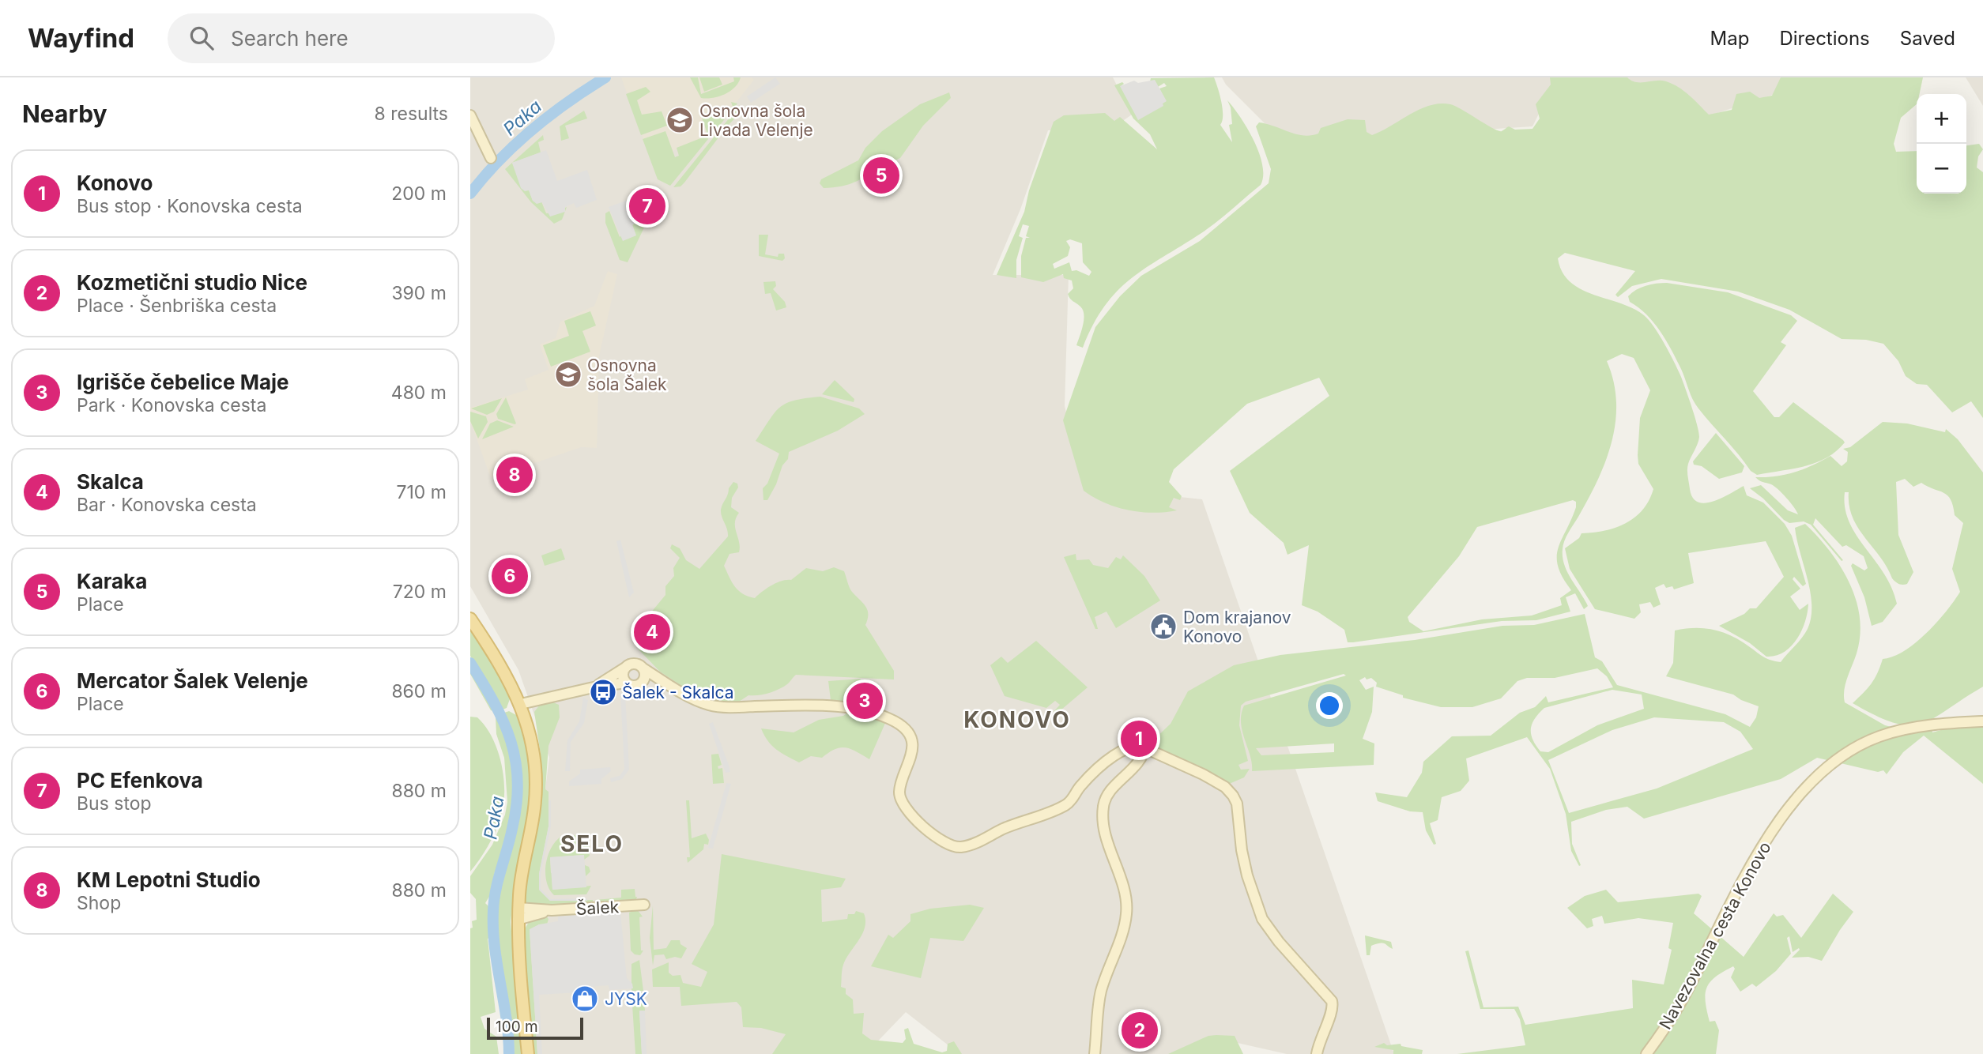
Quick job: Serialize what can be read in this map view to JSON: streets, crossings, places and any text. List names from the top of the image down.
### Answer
{
  "streets": {
    "street": ["Šalek", "Navezovalna cesta Konovo"]
  },
  "districts": ["KONOVO", "SELO"],
  "water": ["Paka"],
  "places": {
    "school or university": ["Osnovna šola Livada Velenje", "Osnovna šola Šalek"],
    "public building": ["Dom krajanov Konovo"],
    "bus stop": ["Šalek - Skalca"],
    "shop": ["JYSK"]
  },
  "scale_bar": "100 m",
  "page": {
    "header": "Wayfind",
    "search": "Search here",
    "nav": ["Map", "Directions", "Saved"],
    "heading": ["Nearby", "8 results"],
    "map_buttons": ["+", "−"],
    "list": [
      {
        "mark": "1",
        "name": "Konovo",
        "note": "Bus stop · Konovska cesta",
        "value": "200 m"
      },
      {
        "mark": "2",
        "name": "Kozmetični studio Nice",
        "note": "Place · Šenbriška cesta",
        "value": "390 m"
      },
      {
        "mark": "3",
        "name": "Igrišče čebelice Maje",
        "note": "Park · Konovska cesta",
        "value": "480 m"
      },
      {
        "mark": "4",
        "name": "Skalca",
        "note": "Bar · Konovska cesta",
        "value": "710 m"
      },
      {
        "mark": "5",
        "name": "Karaka",
        "note": "Place",
        "value": "720 m"
      },
      {
        "mark": "6",
        "name": "Mercator Šalek Velenje",
        "note": "Place",
        "value": "860 m"
      },
      {
        "mark": "7",
        "name": "PC Efenkova",
        "note": "Bus stop",
        "value": "880 m"
      },
      {
        "mark": "8",
        "name": "KM Lepotni Studio",
        "note": "Shop",
        "value": "880 m"
      }
    ],
    "pins": [
      "5",
      "7",
      "8",
      "6",
      "4",
      "3",
      "1",
      "2"
    ],
    "scale": "100 m"
  }
}
